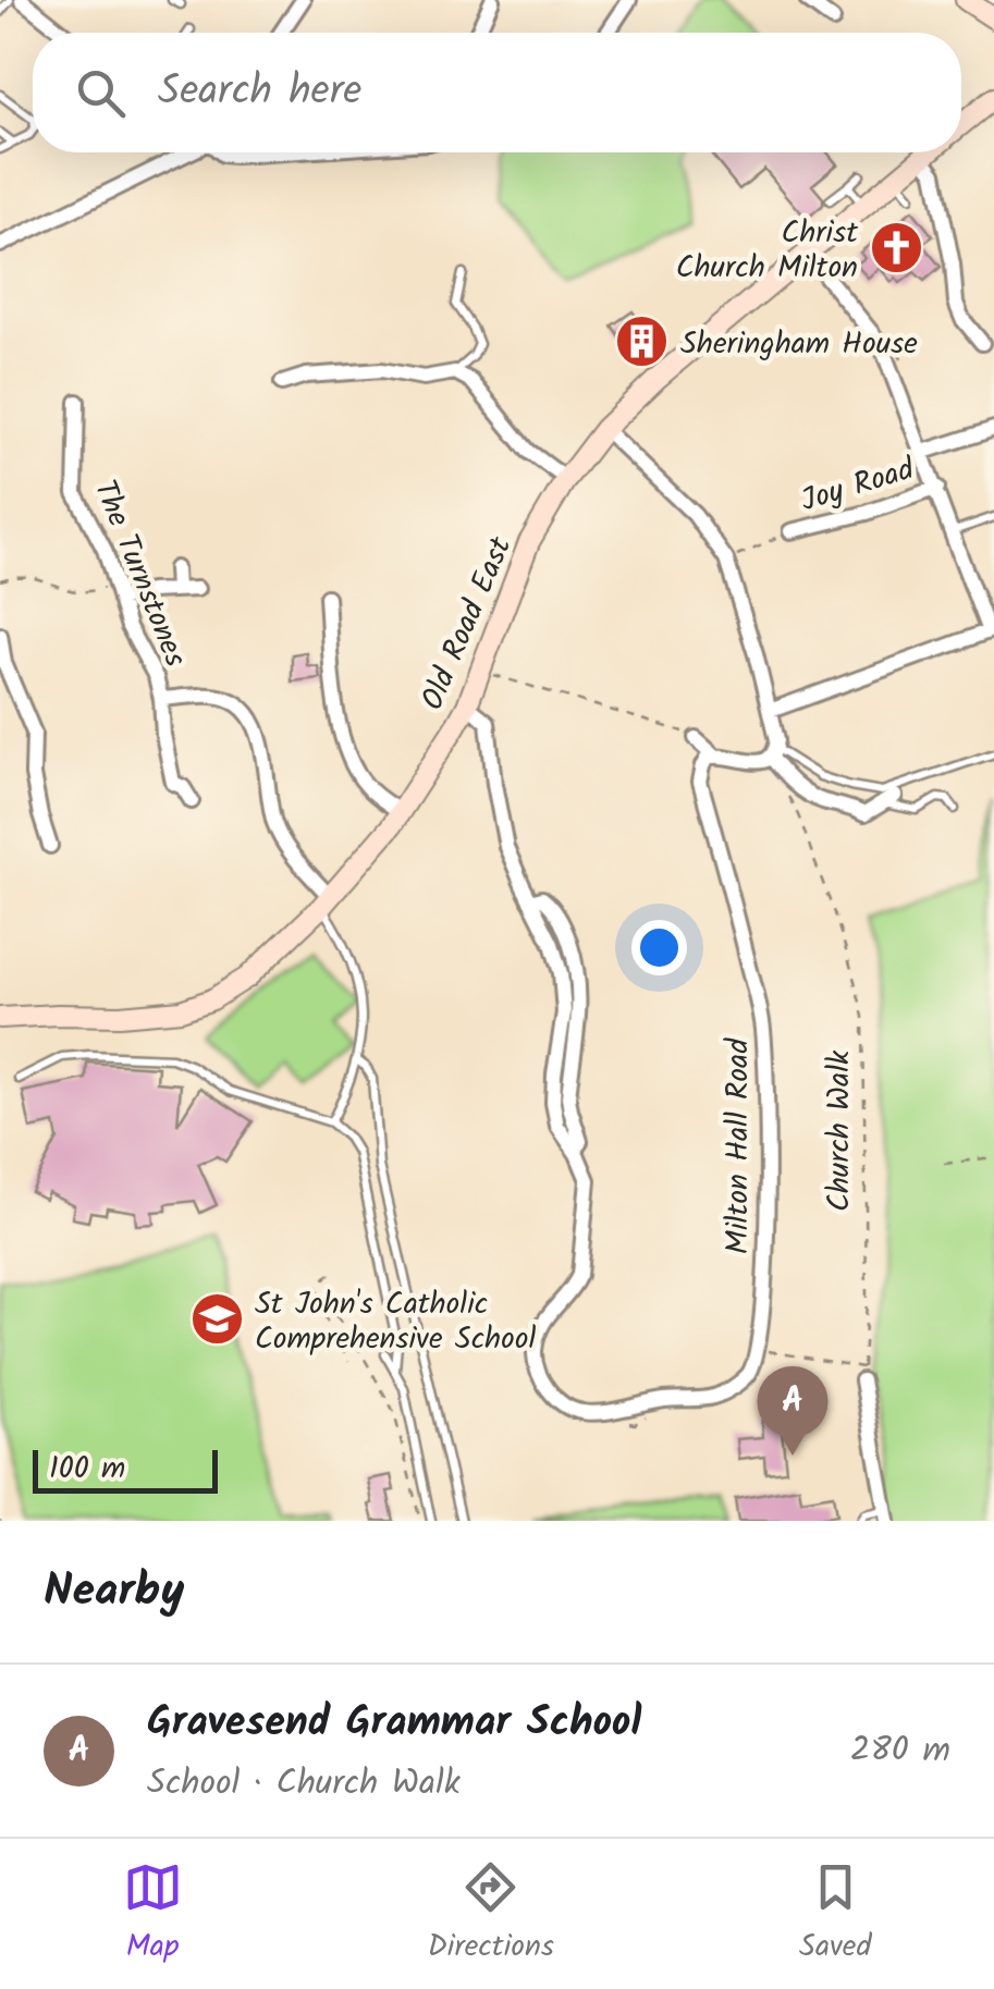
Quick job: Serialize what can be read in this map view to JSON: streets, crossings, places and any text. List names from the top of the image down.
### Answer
{
  "streets": {
    "main road": ["Old Road East"],
    "street": ["Joy Road", "The Turnstones", "Milton Hall Road"],
    "path": ["Church Walk"]
  },
  "crossings": [
    ["The Turnstones", "Old Road East"]
  ],
  "places": {
    "church": ["Christ Church Milton"],
    "building": ["Sheringham House"],
    "school or university": ["St John's Catholic Comprehensive School"]
  },
  "scale_bar": "100 m",
  "page": {
    "search": "Search here",
    "pins": "A",
    "scale": "100 m",
    "heading": "Nearby",
    "list": [
      {
        "mark": "A",
        "name": "Gravesend Grammar School",
        "note": "School · Church Walk",
        "value": "280 m"
      }
    ],
    "nav": ["Map", "Directions", "Saved"]
  }
}
